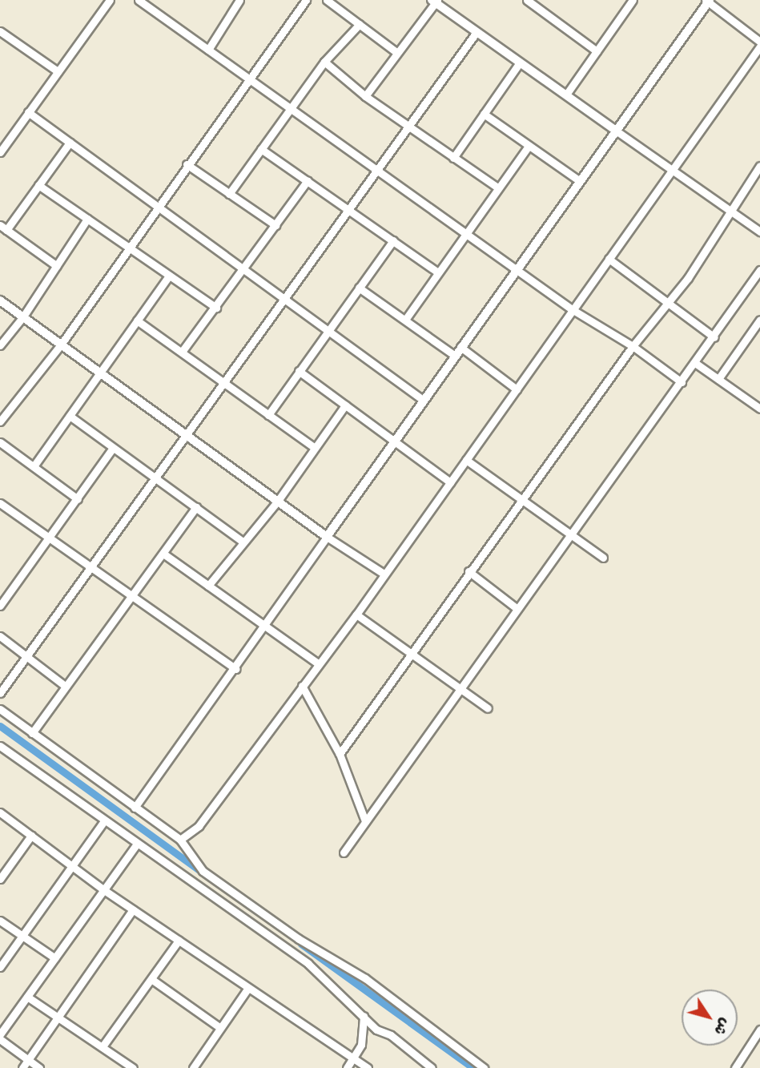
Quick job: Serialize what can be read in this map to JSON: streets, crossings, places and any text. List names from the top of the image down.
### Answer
{
  "north": "bottom right"
}
